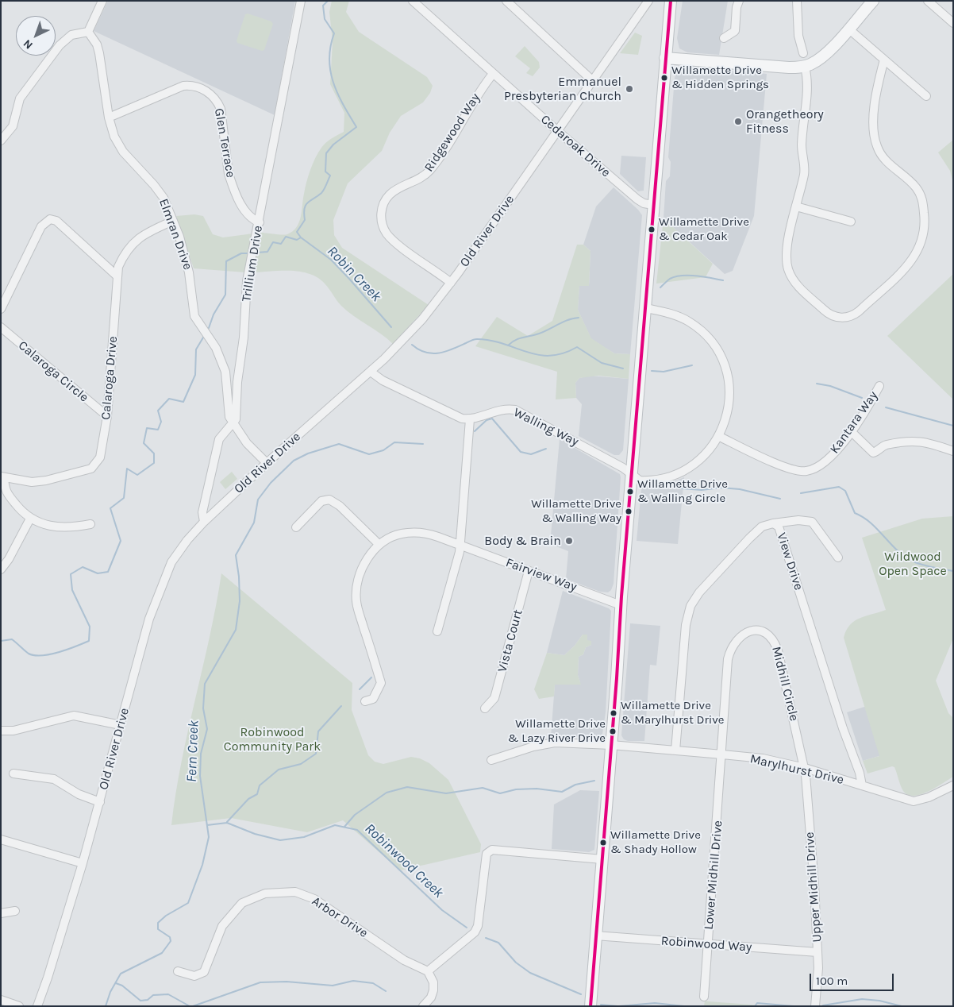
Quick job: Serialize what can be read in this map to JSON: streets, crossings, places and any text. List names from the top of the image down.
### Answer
{
  "streets": {
    "street": [
      "Ridgewood Way",
      "Glen Terrace",
      "Cedaroak Drive",
      "Old River Drive",
      "Elmran Drive",
      "Trillium Drive",
      "Calaroga Circle",
      "Calaroga Drive",
      "Kantara Way",
      "Walling Way",
      "View Drive",
      "Fairview Way",
      "Vista Court",
      "Midhill Circle",
      "Marylhurst Drive",
      "Lower Midhill Drive",
      "Upper Midhill Drive",
      "Arbor Drive",
      "Robinwood Way"
    ]
  },
  "crossings": [
    ["Ridgewood Way", "Cedaroak Drive"],
    ["Ridgewood Way", "Old River Drive"],
    ["Glen Terrace", "Elmran Drive"],
    ["Glen Terrace", "Trillium Drive"],
    ["Cedaroak Drive", "Old River Drive"],
    ["Old River Drive", "Elmran Drive"],
    ["Old River Drive", "Trillium Drive"],
    ["Elmran Drive", "Trillium Drive"],
    ["Elmran Drive", "Calaroga Drive"],
    ["Calaroga Circle", "Calaroga Drive"],
    ["Kantara Way", "Walling Way"],
    ["View Drive", "Marylhurst Drive"],
    ["Fairview Way", "Vista Court"],
    ["Midhill Circle", "Marylhurst Drive"],
    ["Midhill Circle", "Lower Midhill Drive"],
    ["Midhill Circle", "Upper Midhill Drive"],
    ["Marylhurst Drive", "Lower Midhill Drive"],
    ["Marylhurst Drive", "Upper Midhill Drive"],
    ["Lower Midhill Drive", "Robinwood Way"],
    ["Upper Midhill Drive", "Robinwood Way"]
  ],
  "water": ["Robin Creek", "Fern Creek", "Robinwood Creek"],
  "parks": ["Wildwood Open Space", "Robinwood Community Park"],
  "places": [
    "Willamette Drive & Hidden Springs",
    "Emmanuel Presbyterian Church",
    "Orangetheory Fitness",
    "Willamette Drive & Cedar Oak",
    "Willamette Drive & Walling Circle",
    "Willamette Drive & Walling Way",
    "Body & Brain",
    "Willamette Drive & Marylhurst Drive",
    "Willamette Drive & Lazy River Drive",
    "Willamette Drive & Shady Hollow"
  ],
  "scale_bar": "100 m",
  "north": "bottom left"
}
